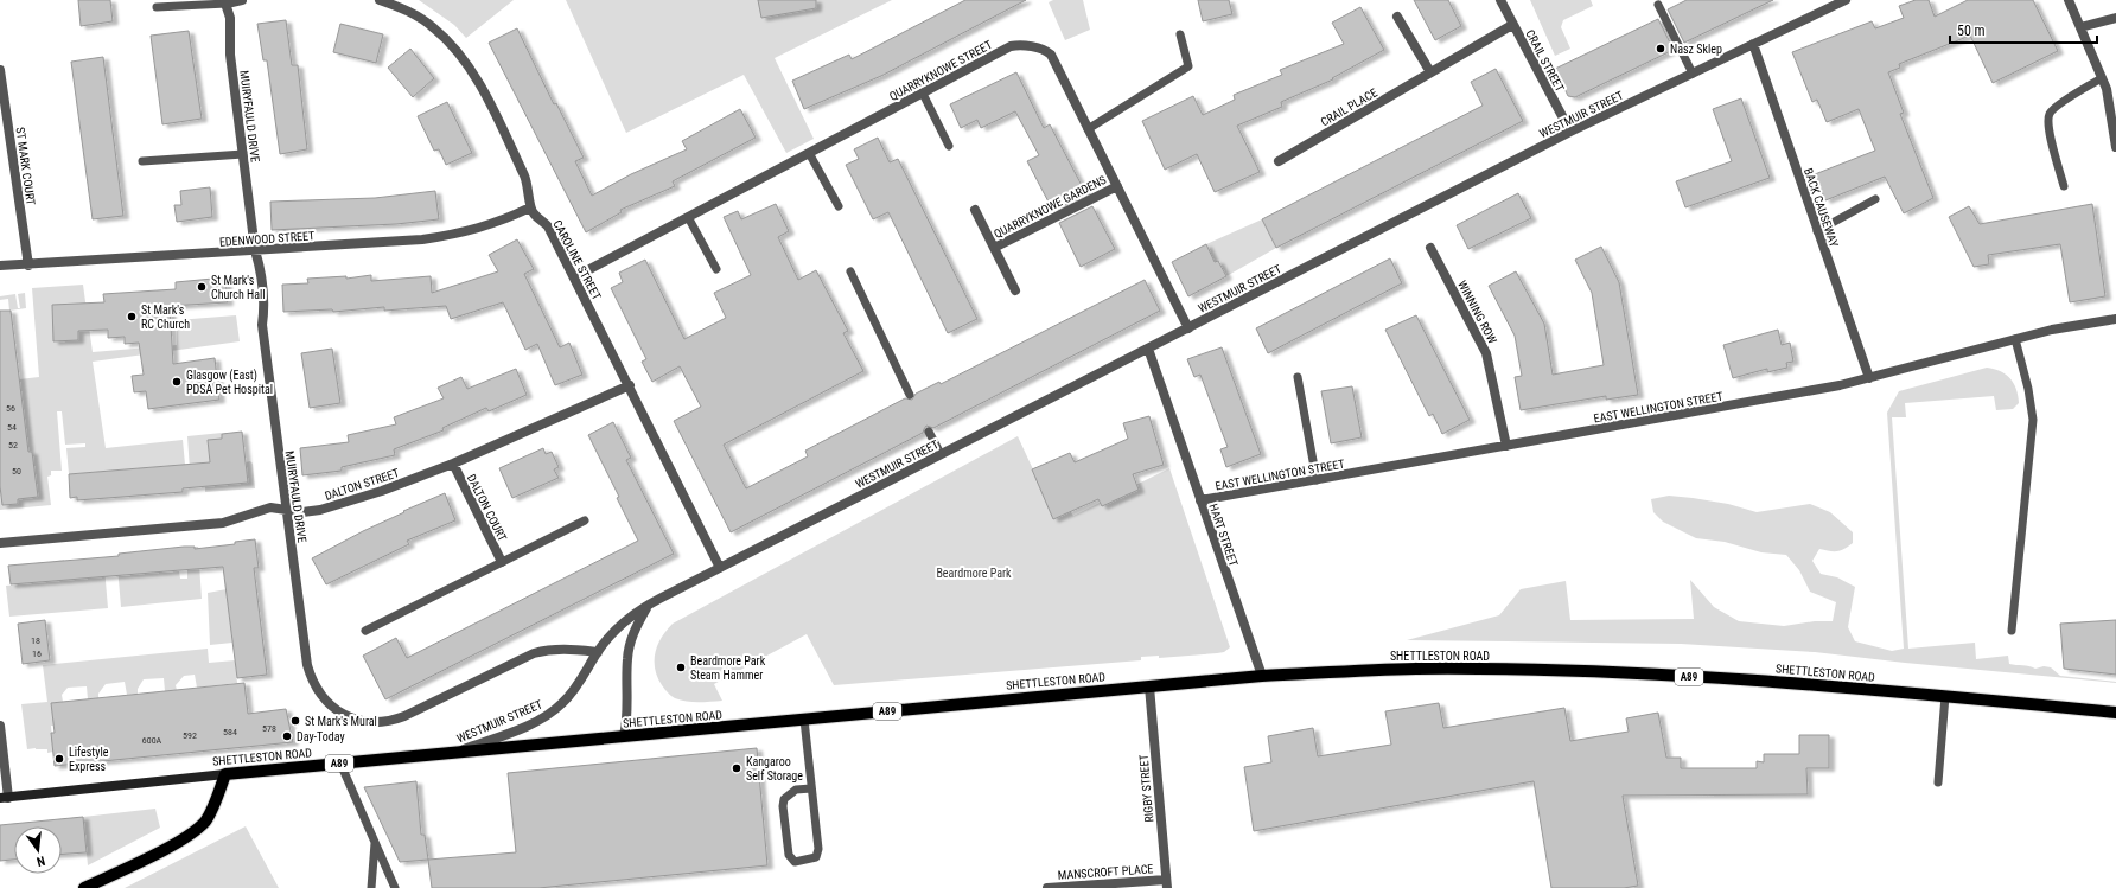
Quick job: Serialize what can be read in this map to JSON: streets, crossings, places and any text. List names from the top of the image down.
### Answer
{
  "streets": {
    "main road": ["SHETTLESTON ROAD", "A89"],
    "street": [
      "CRAIL STREET",
      "QUARRYKNOWE STREET",
      "CRAIL PLACE",
      "WESTMUIR STREET",
      "MUIRYFAULD DRIVE",
      "ST MARK COURT",
      "QUARRYKNOWE GARDENS",
      "BACK CAUSEWAY",
      "EDENWOOD STREET",
      "CAROLINE STREET",
      "WINNING ROW",
      "EAST WELLINGTON STREET",
      "DALTON STREET",
      "DALTON COURT",
      "HART STREET",
      "RIGBY STREET",
      "MANSCROFT PLACE"
    ]
  },
  "crossings": [
    ["CRAIL STREET", "CRAIL PLACE"],
    ["CRAIL STREET", "WESTMUIR STREET"],
    ["QUARRYKNOWE STREET", "WESTMUIR STREET"],
    ["QUARRYKNOWE STREET", "QUARRYKNOWE GARDENS"],
    ["QUARRYKNOWE STREET", "CAROLINE STREET"],
    ["WESTMUIR STREET", "MUIRYFAULD DRIVE"],
    ["WESTMUIR STREET", "BACK CAUSEWAY"],
    ["WESTMUIR STREET", "CAROLINE STREET"],
    ["WESTMUIR STREET", "HART STREET"],
    ["WESTMUIR STREET", "SHETTLESTON ROAD"],
    ["MUIRYFAULD DRIVE", "EDENWOOD STREET"],
    ["MUIRYFAULD DRIVE", "DALTON STREET"],
    ["ST MARK COURT", "EDENWOOD STREET"],
    ["BACK CAUSEWAY", "EAST WELLINGTON STREET"],
    ["EDENWOOD STREET", "CAROLINE STREET"],
    ["CAROLINE STREET", "DALTON STREET"],
    ["WINNING ROW", "EAST WELLINGTON STREET"],
    ["EAST WELLINGTON STREET", "HART STREET"],
    ["DALTON STREET", "DALTON COURT"],
    ["HART STREET", "SHETTLESTON ROAD"],
    ["SHETTLESTON ROAD", "RIGBY STREET"],
    ["RIGBY STREET", "MANSCROFT PLACE"]
  ],
  "parks": ["Beardmore Park"],
  "places": [
    "Nasz Sklep",
    "St Mark's Church Hall",
    "St Mark's RC Church",
    "Glasgow (East) PDSA Pet Hospital",
    "Beardmore Park Steam Hammer",
    "St Mark's Mural",
    "Day-Today",
    "Lifestyle Express",
    "Kangaroo Self Storage"
  ],
  "house_numbers": [
    "56",
    "54",
    "52",
    "50",
    "18",
    "16",
    "578",
    "584",
    "592",
    "600A"
  ],
  "scale_bar": "50 m",
  "north": "bottom"
}
